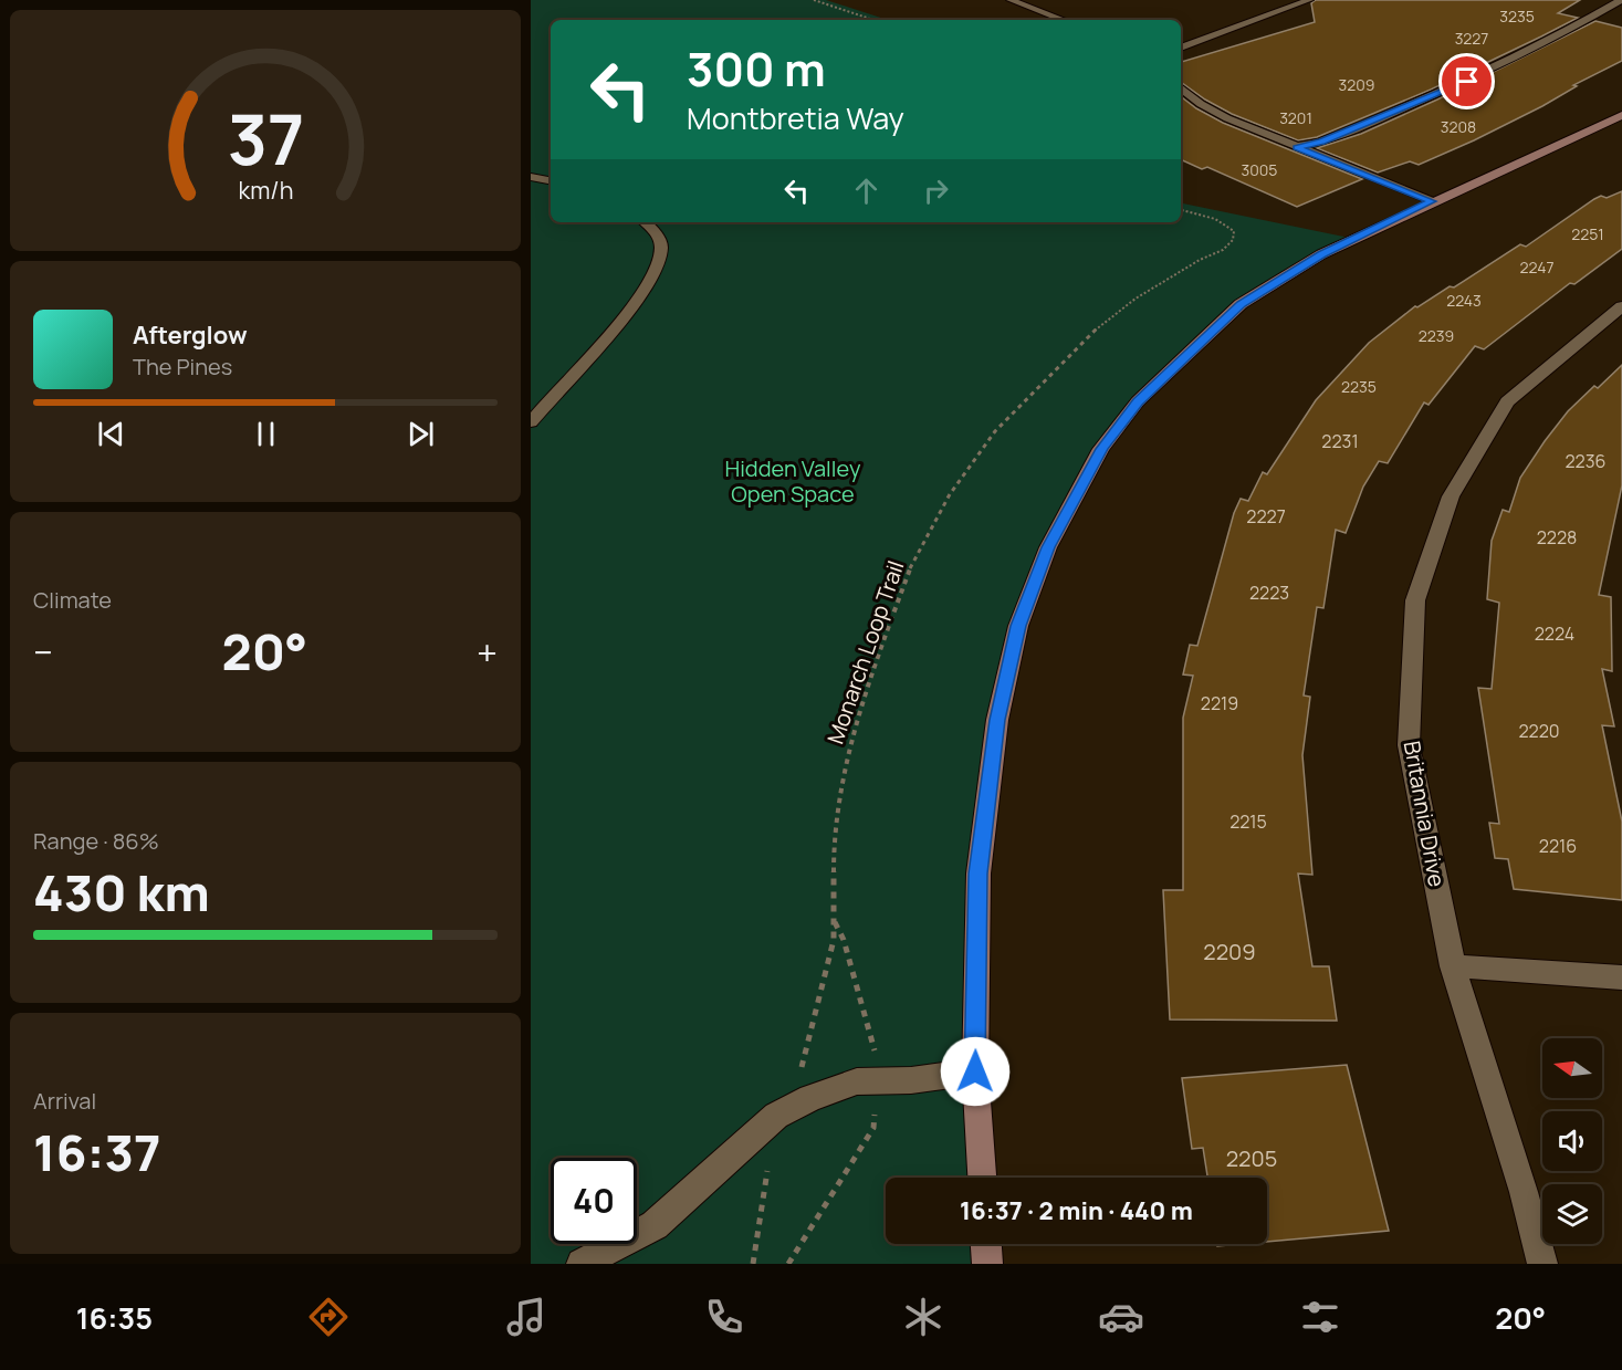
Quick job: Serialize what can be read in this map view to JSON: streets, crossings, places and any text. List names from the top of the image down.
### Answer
{
  "streets": {
    "street": ["Britannia Drive"],
    "path": ["Monarch Loop Trail"]
  },
  "parks": ["Hidden Valley Open Space"],
  "house_numbers": [
    "3235",
    "3227",
    "3209",
    "3201",
    "3208",
    "3005",
    "2251",
    "2247",
    "2243",
    "2239",
    "2235",
    "2231",
    "2236",
    "2227",
    "2228",
    "2223",
    "2224",
    "2219",
    "2220",
    "2215",
    "2216",
    "2209",
    "2205"
  ],
  "north": "left",
  "page": {
    "turn": ["300 m", "Montbretia Way"],
    "song": ["Afterglow", "The Pines"],
    "tile": [
      "Climate",
      ["Range · 86%", "430 km"],
      ["Arrival", "16:37"]
    ],
    "heat": ["−", "20°", "+"],
    "limit": "40",
    "trip": "16:37 · 2 min · 440 m",
    "tabs": ["16:35", "20°"],
    "gauge": ["37", "km/h"]
  }
}
